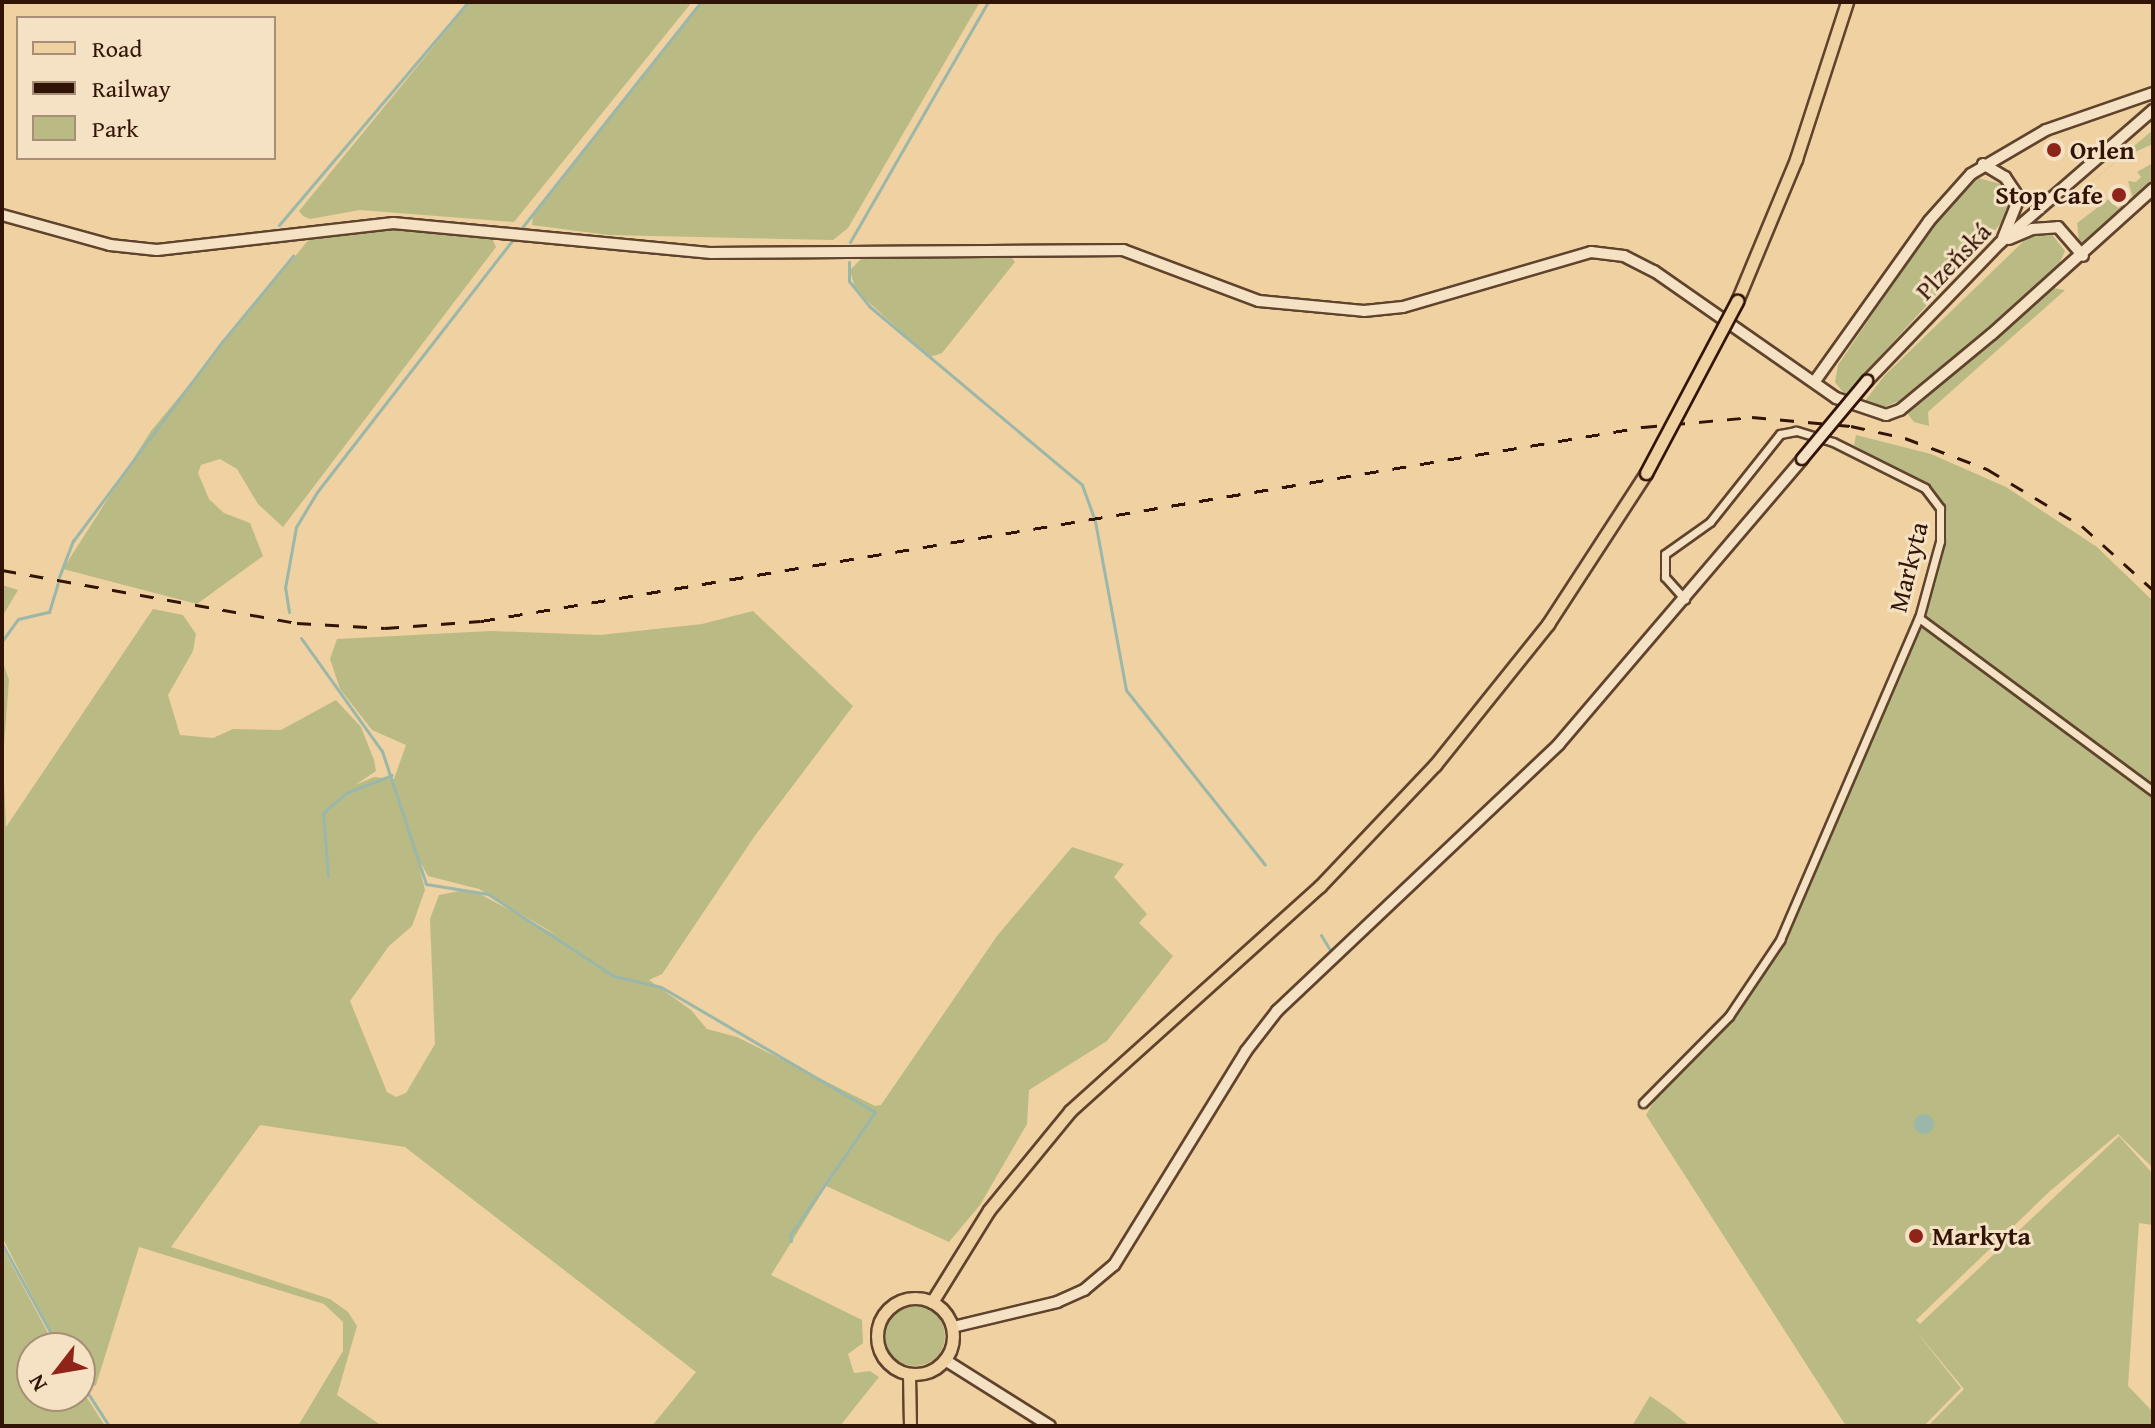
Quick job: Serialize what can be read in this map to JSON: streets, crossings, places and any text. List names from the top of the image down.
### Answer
{
  "streets": {
    "main road": ["Plzeňská"],
    "street": ["Markyta"]
  },
  "crossings": [
    ["Plzeňská", "Markyta"]
  ],
  "places": ["Orlen", "Stop Cafe", "Markyta"],
  "legend": ["Road", "Railway", "Park"],
  "north": "bottom left"
}
